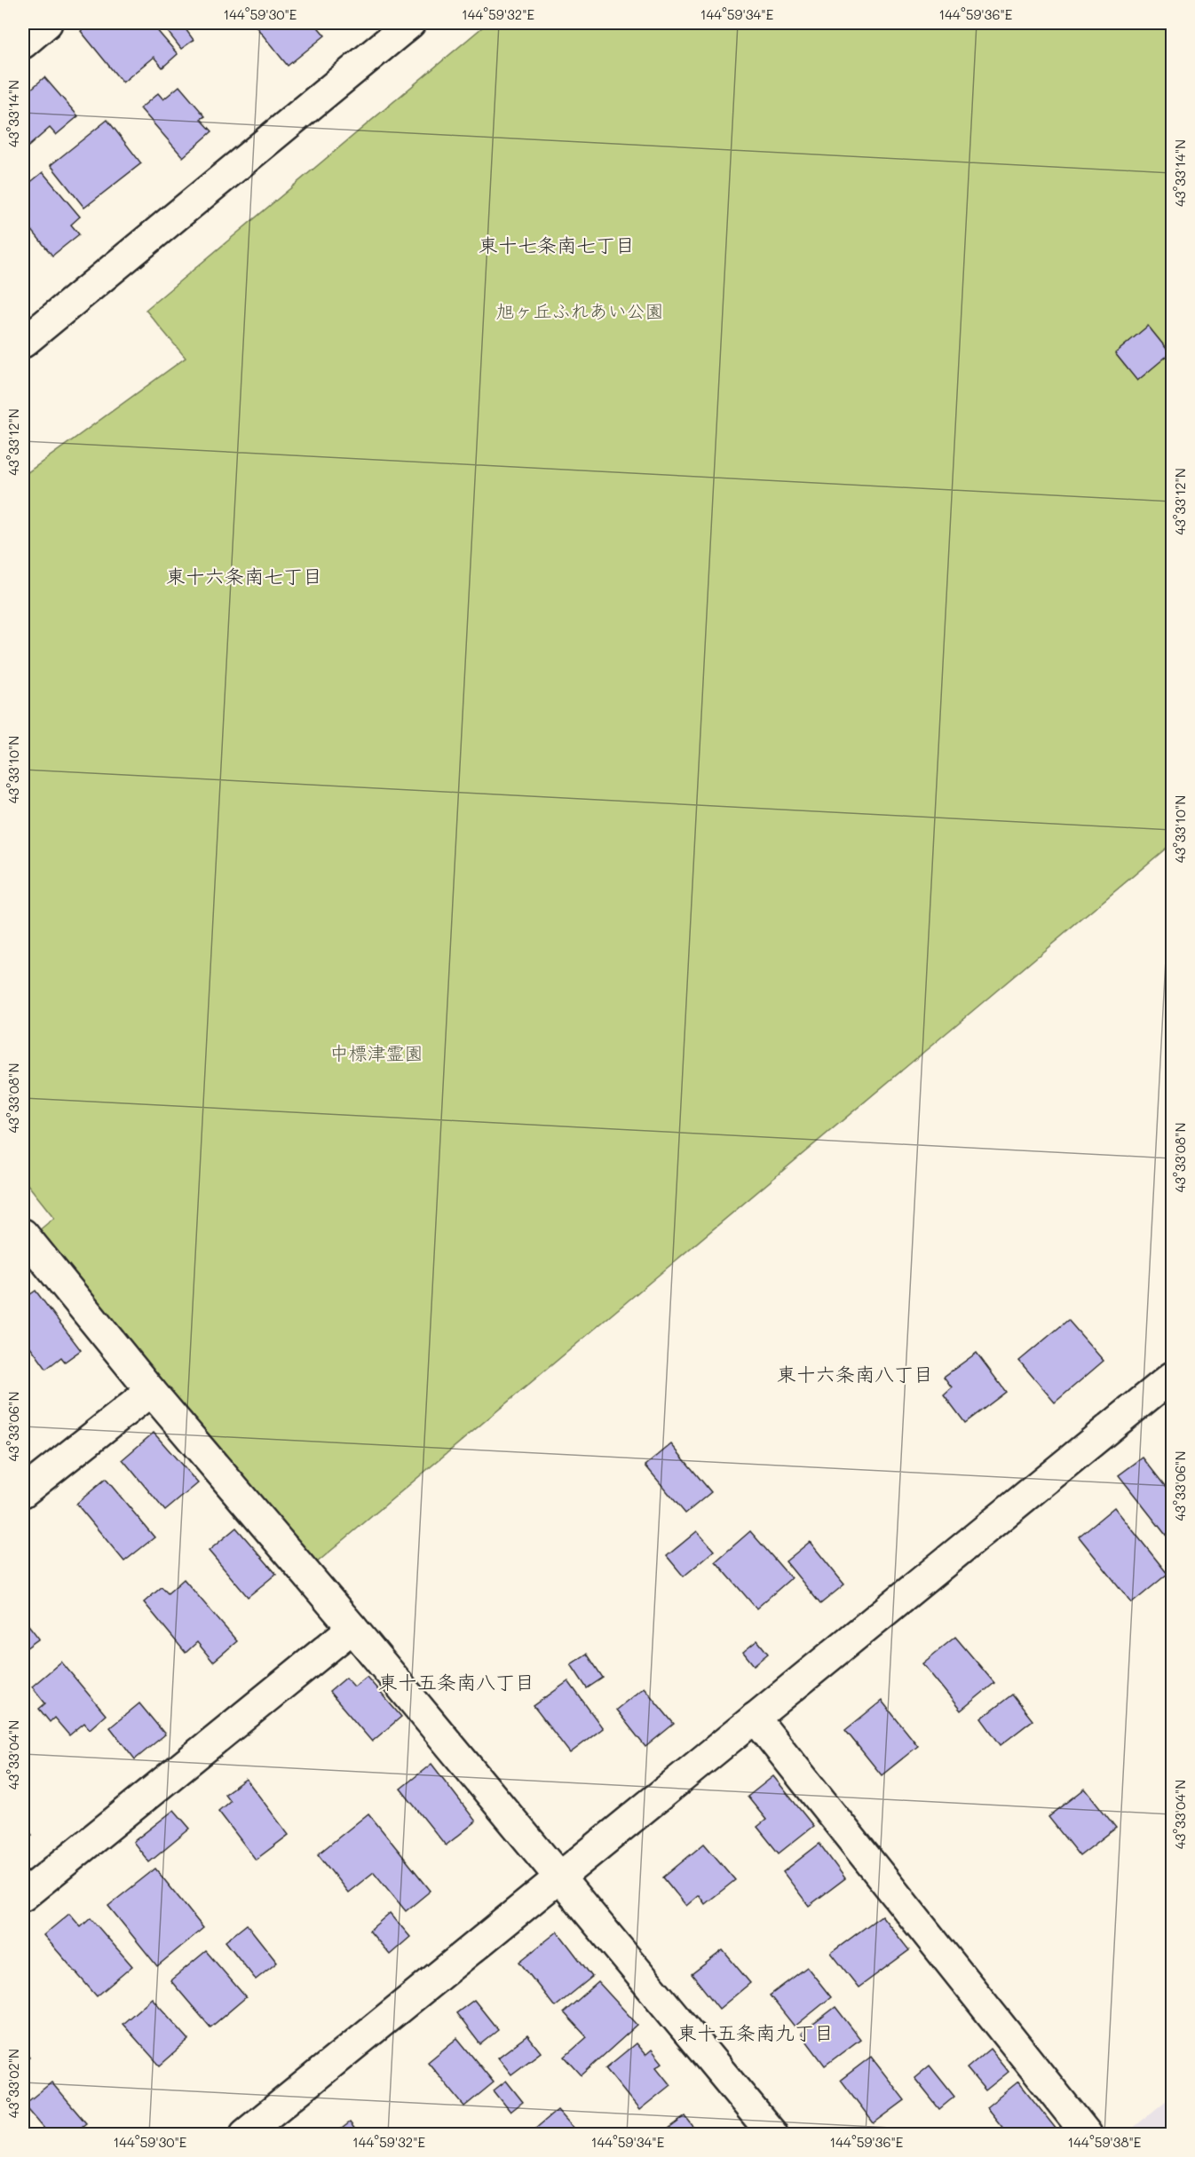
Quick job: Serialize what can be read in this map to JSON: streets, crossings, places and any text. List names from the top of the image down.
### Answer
{
  "districts": [
    "東十七条南七丁目",
    "東十六条南七丁目",
    "東十六条南八丁目",
    "東十五条南八丁目",
    "東十五条南九丁目"
  ],
  "parks": ["旭ヶ丘ふれあい公園", "中標津霊園"],
  "coordinates": [
    "144°59'30\"E",
    "144°59'32\"E",
    "144°59'34\"E",
    "144°59'36\"E",
    "43°33'14\"N",
    "43°33'12\"N",
    "43°33'10\"N",
    "43°33'08\"N",
    "43°33'06\"N",
    "43°33'04\"N",
    "43°33'02\"N",
    "144°59'38\"E"
  ]
}
